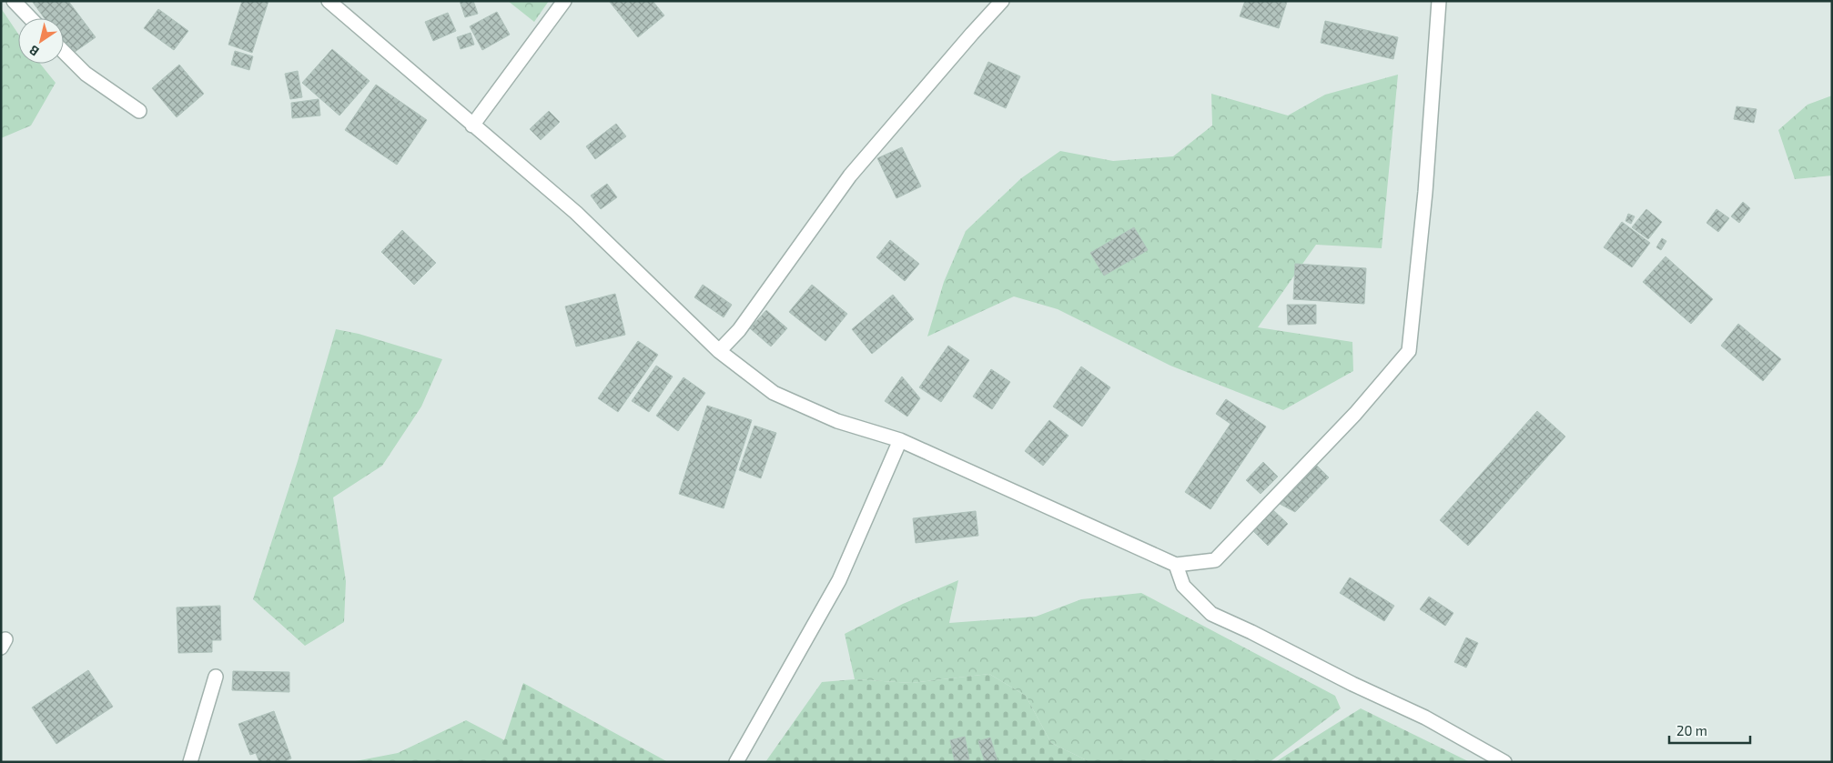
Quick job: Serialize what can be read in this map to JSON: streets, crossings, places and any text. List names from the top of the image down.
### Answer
{
  "scale_bar": "20 m",
  "north": "bottom left"
}
